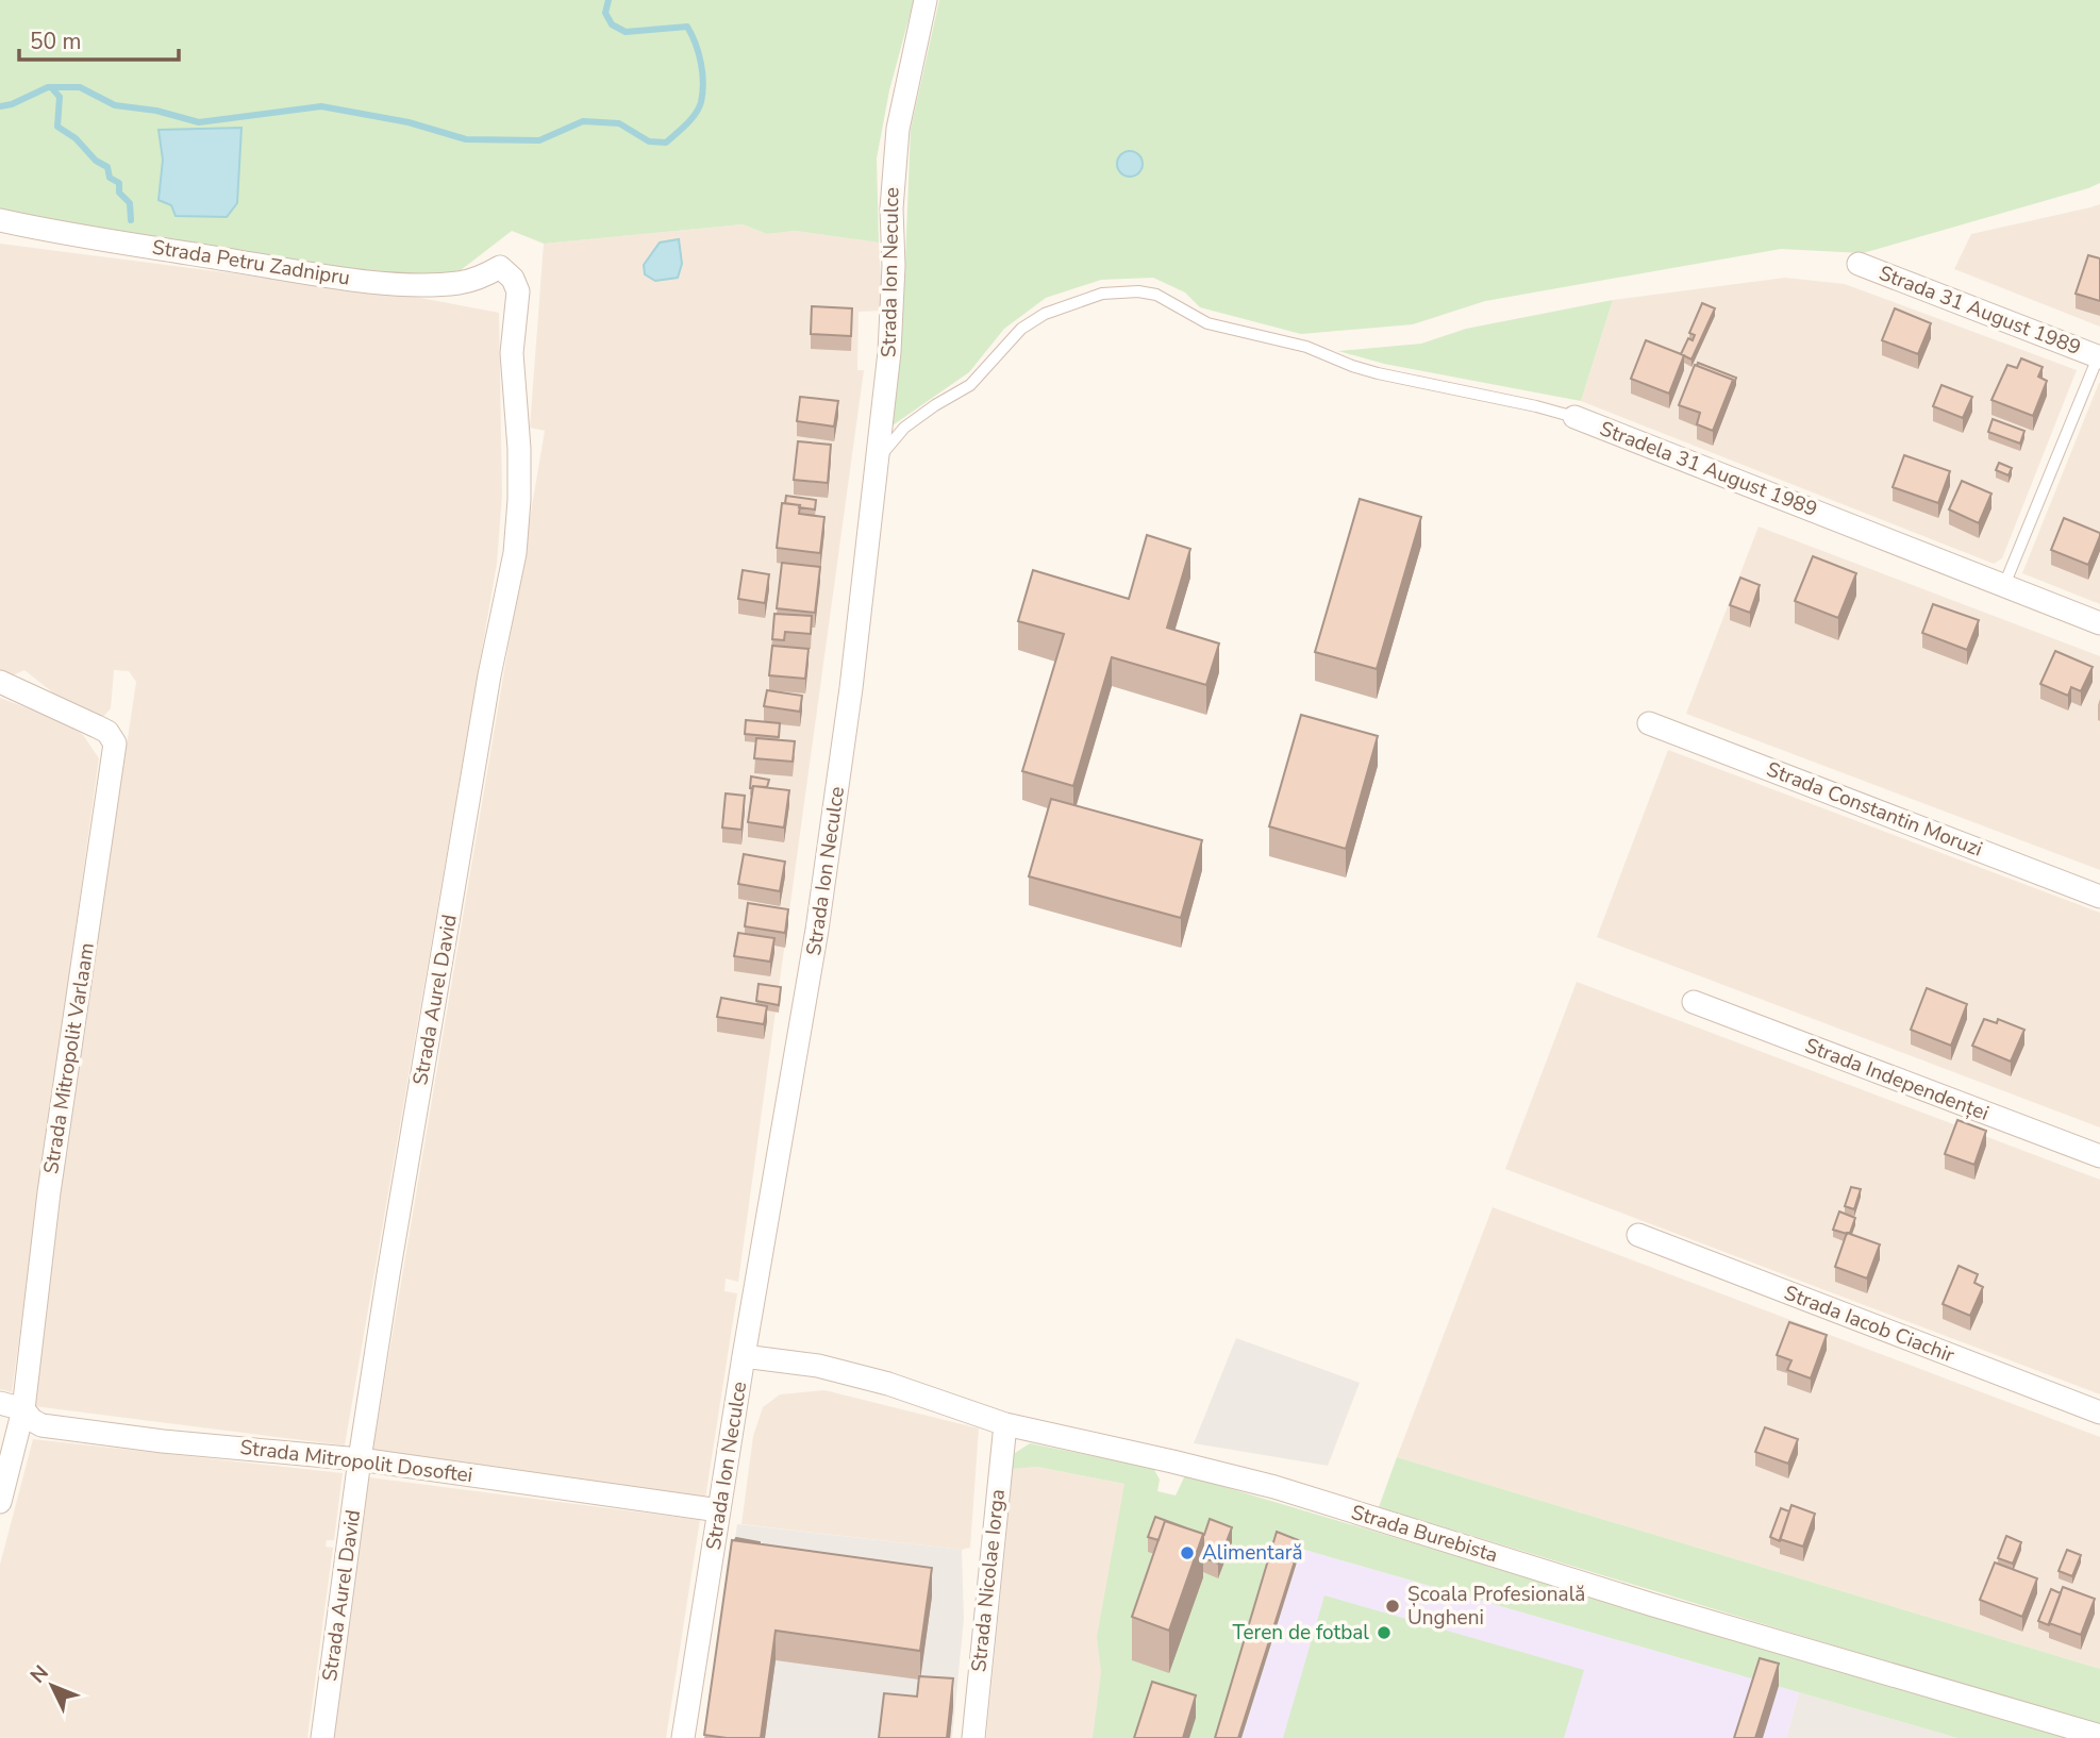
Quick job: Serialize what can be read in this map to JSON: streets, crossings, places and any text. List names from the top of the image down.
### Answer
{
  "streets": {
    "street": [
      "Strada Petru Zadnipru",
      "Strada Ion Neculce",
      "Strada 31 August 1989",
      "Stradela 31 August 1989",
      "Strada Constantin Moruzi",
      "Strada Aurel David",
      "Strada Mitropolit Varlaam",
      "Strada Independenței",
      "Strada Iacob Ciachir",
      "Strada Mitropolit Dosoftei",
      "Strada Burebista",
      "Strada Nicolae Iorga"
    ]
  },
  "crossings": [
    ["Strada Petru Zadnipru", "Strada Aurel David"],
    ["Strada Ion Neculce", "Stradela 31 August 1989"],
    ["Strada Ion Neculce", "Strada Mitropolit Dosoftei"],
    ["Strada Ion Neculce", "Strada Burebista"],
    ["Strada Aurel David", "Strada Mitropolit Dosoftei"],
    ["Strada Mitropolit Varlaam", "Strada Mitropolit Dosoftei"],
    ["Strada Burebista", "Strada Nicolae Iorga"]
  ],
  "places": ["Alimentară", "Școala Profesională Ungheni", "Teren de fotbal"],
  "scale_bar": "50 m",
  "north": "top left"
}
